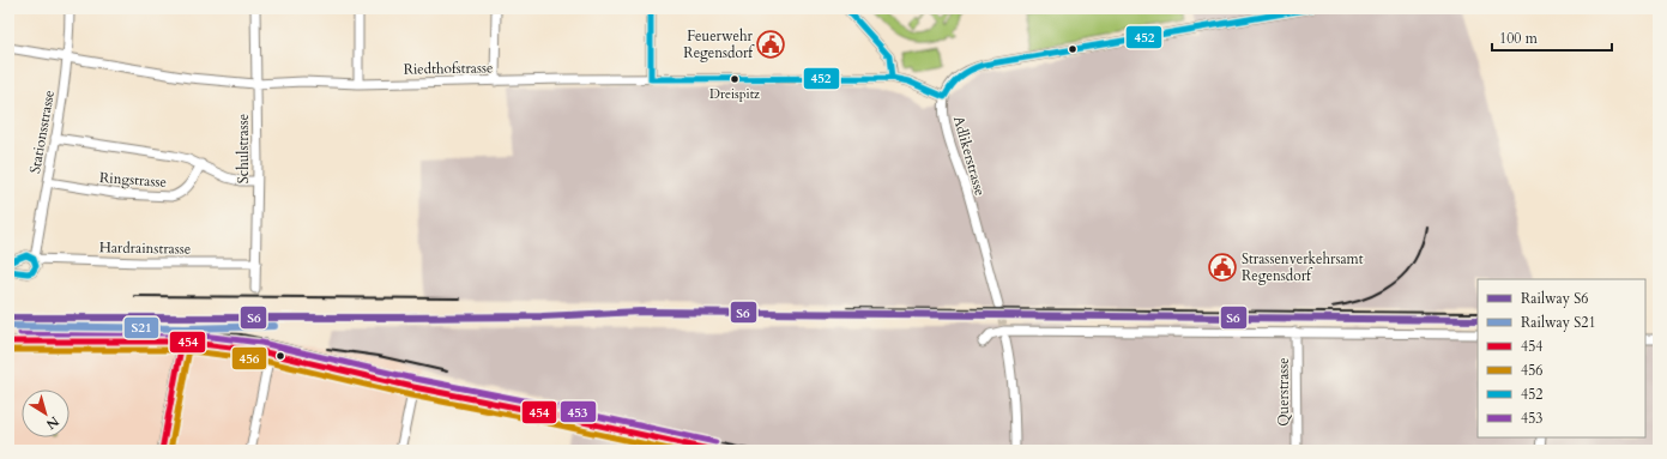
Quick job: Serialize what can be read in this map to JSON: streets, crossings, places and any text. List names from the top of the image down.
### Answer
{
  "streets": {
    "street": [
      "Riedthofstrasse",
      "Stationsstrasse",
      "Schulstrasse",
      "Adlikerstrasse",
      "Ringstrasse",
      "Hardrainstrasse",
      "Querstrasse"
    ]
  },
  "crossings": [
    ["Riedthofstrasse", "Stationsstrasse"],
    ["Riedthofstrasse", "Schulstrasse"],
    ["Stationsstrasse", "Ringstrasse"],
    ["Stationsstrasse", "Hardrainstrasse"],
    ["Schulstrasse", "Ringstrasse"],
    ["Schulstrasse", "Hardrainstrasse"]
  ],
  "places": {
    "public building": ["Feuerwehr Regensdorf", "Strassenverkehrsamt Regensdorf"],
    "other": ["Dreispitz"]
  },
  "lines": [
    "transit line 452",
    "rail line S6",
    "rail line S21",
    "transit line 453",
    "transit line 454",
    "transit line 456"
  ],
  "legend": [
    "Railway S6",
    "Railway S21",
    "454",
    "456",
    "452",
    "453"
  ],
  "scale_bar": "100 m",
  "north": "bottom right"
}
